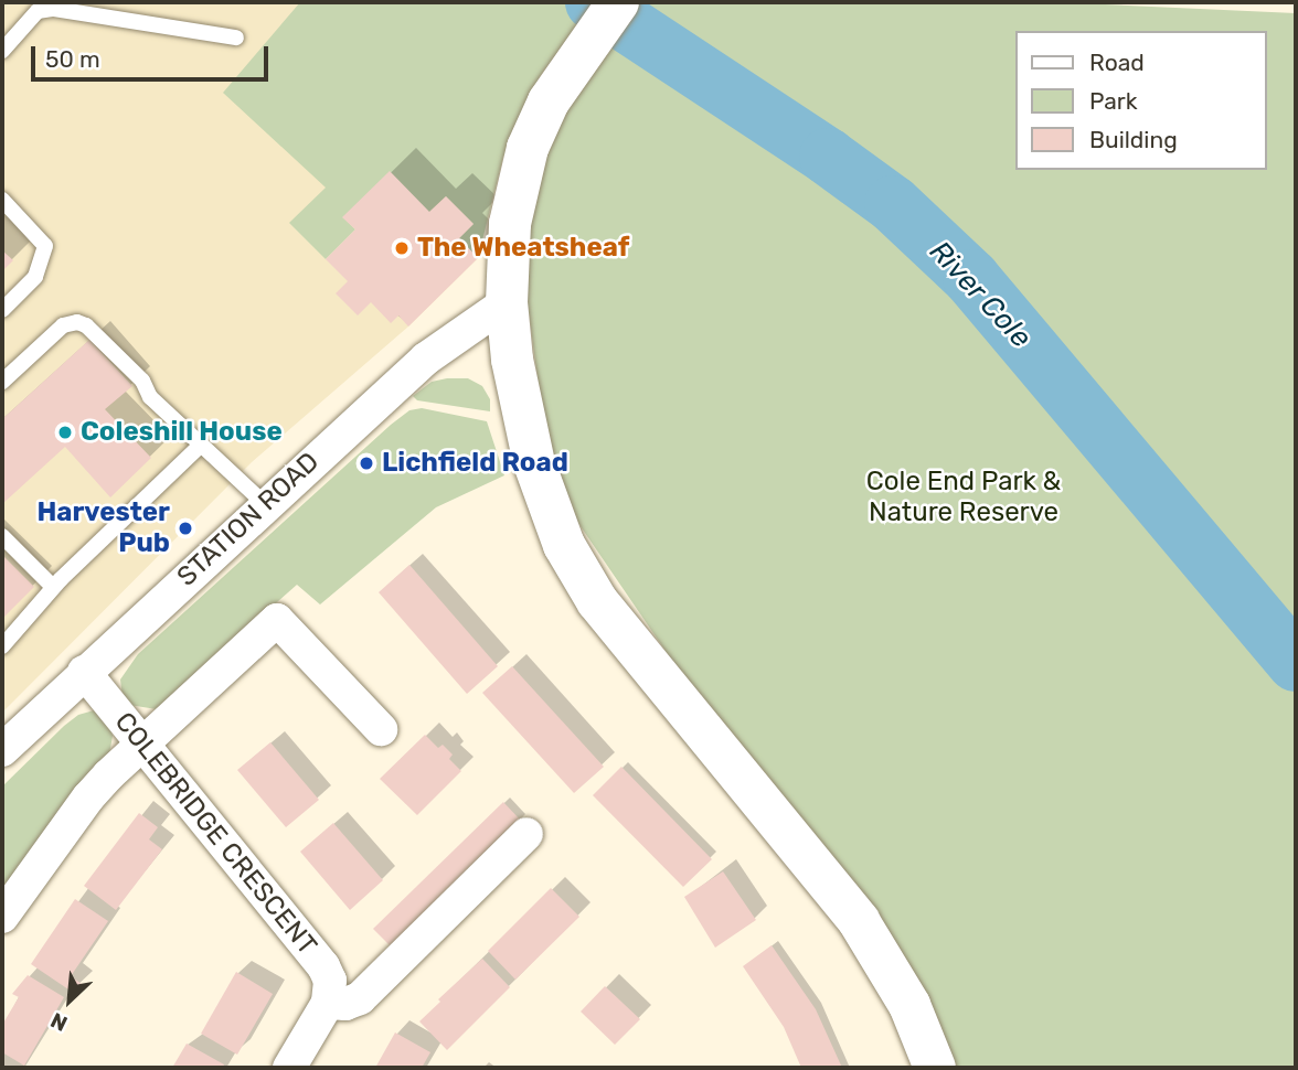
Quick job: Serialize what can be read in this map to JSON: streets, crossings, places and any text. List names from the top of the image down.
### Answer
{
  "streets": {
    "street": ["STATION ROAD", "COLEBRIDGE CRESCENT"]
  },
  "crossings": [
    ["STATION ROAD", "COLEBRIDGE CRESCENT"]
  ],
  "water": ["River Cole"],
  "parks": ["Cole End Park & Nature Reserve"],
  "places": [
    "The Wheatsheaf",
    "Coleshill House",
    "Lichfield Road",
    "Harvester Pub"
  ],
  "legend": ["Road", "Park", "Building"],
  "scale_bar": "50 m",
  "north": "bottom left"
}
